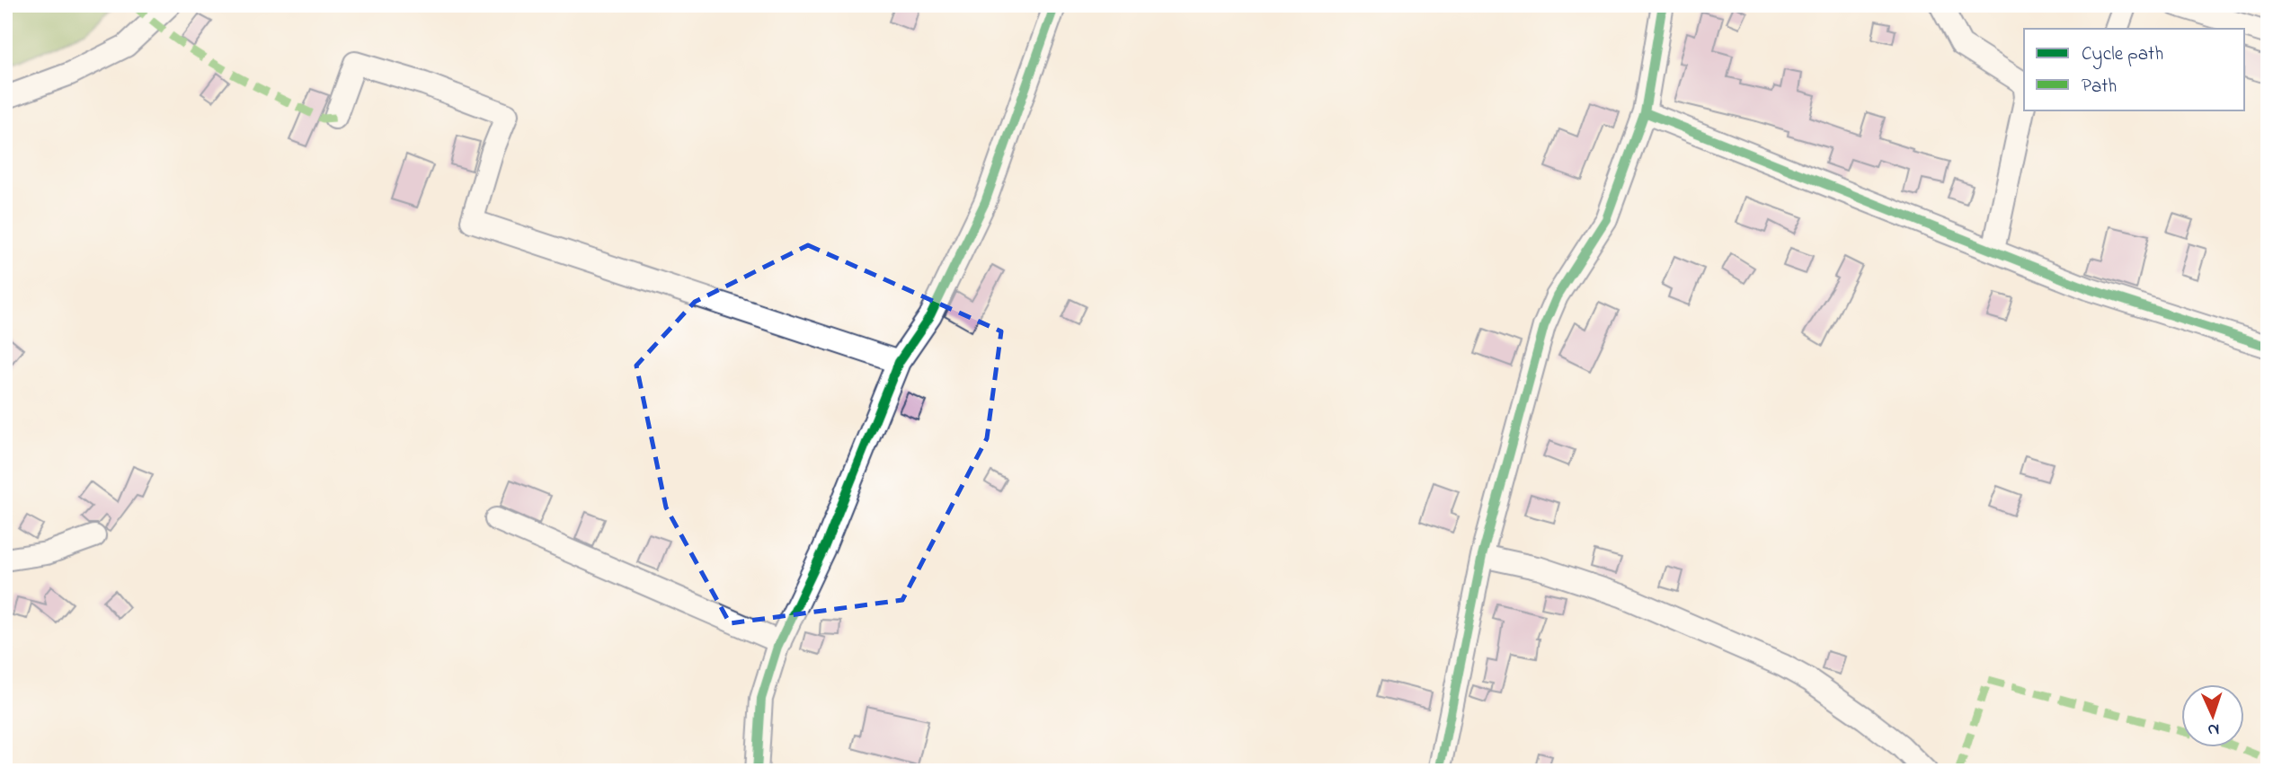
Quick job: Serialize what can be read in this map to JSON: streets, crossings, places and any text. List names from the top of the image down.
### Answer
{
  "legend": ["Cycle path", "Path"],
  "north": "bottom"
}
